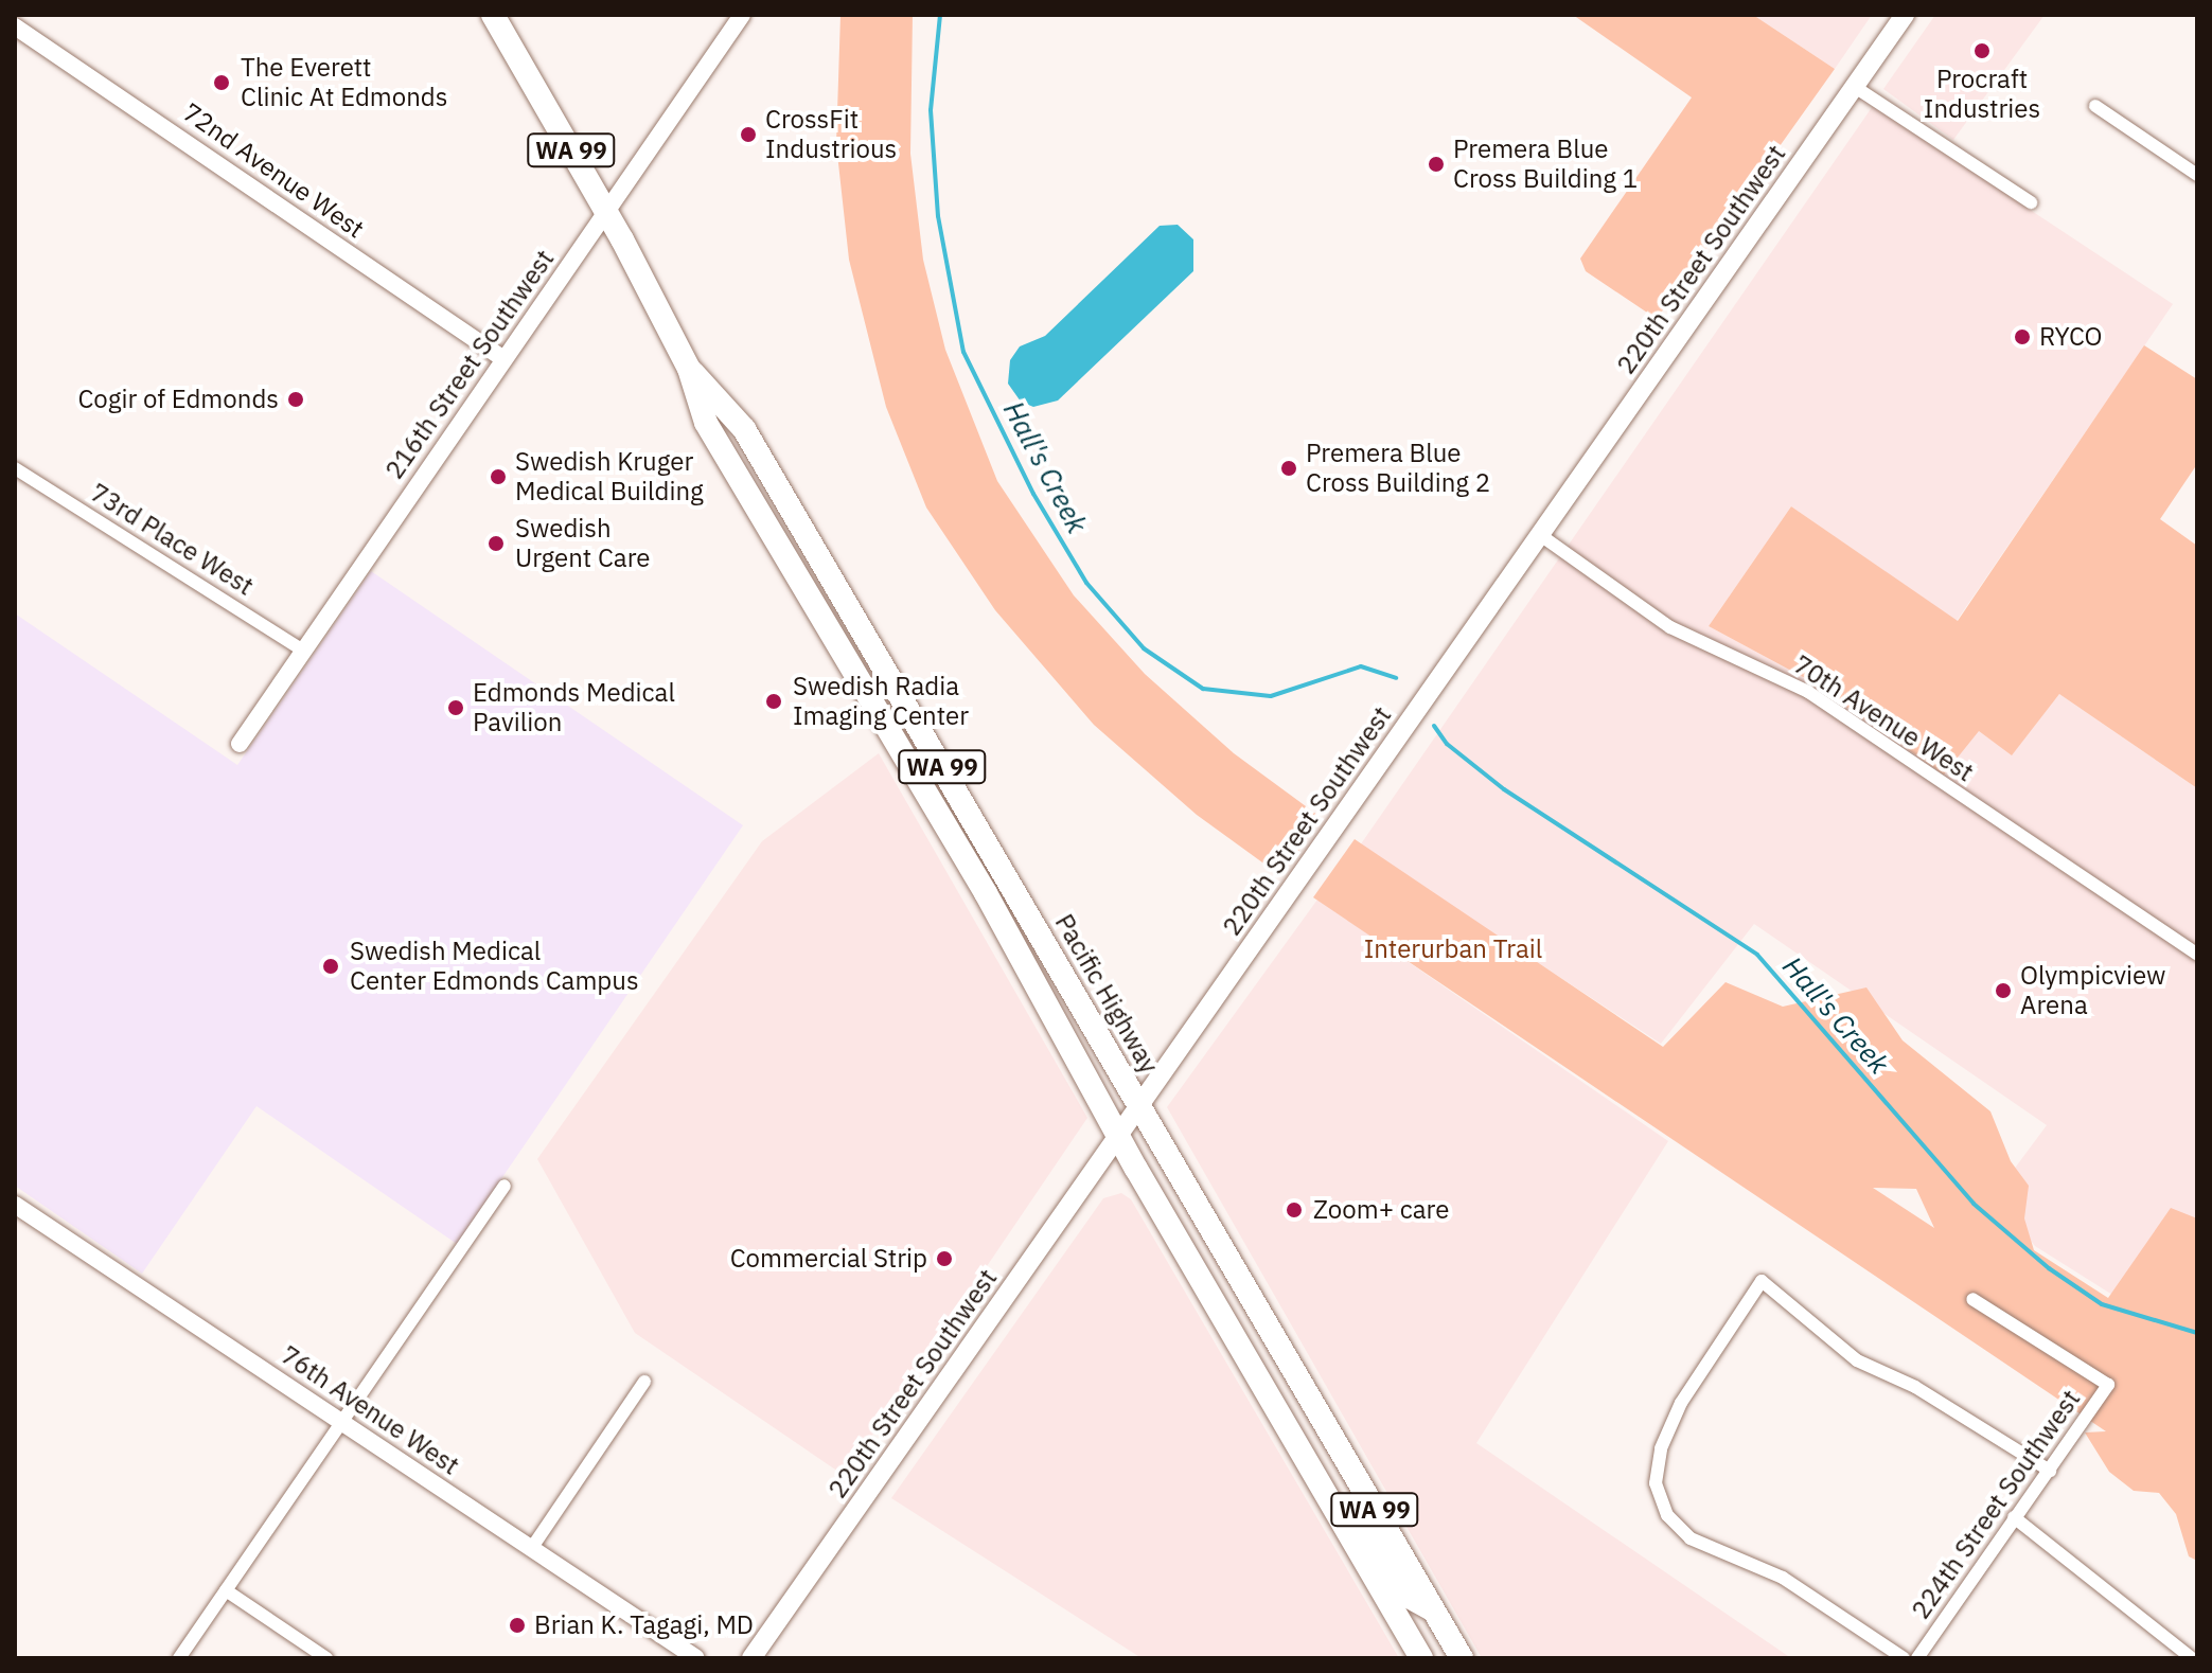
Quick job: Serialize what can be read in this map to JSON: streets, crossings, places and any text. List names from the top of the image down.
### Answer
{
  "streets": {
    "highway": ["WA 99", "Pacific Highway"],
    "main road": ["220th Street Southwest"],
    "street": [
      "72nd Avenue West",
      "216th Street Southwest",
      "73rd Place West",
      "70th Avenue West",
      "76th Avenue West",
      "224th Street Southwest"
    ]
  },
  "crossings": [
    ["72nd Avenue West", "216th Street Southwest"],
    ["220th Street Southwest", "70th Avenue West"],
    ["220th Street Southwest", "Pacific Highway"],
    ["216th Street Southwest", "73rd Place West"],
    ["216th Street Southwest", "Pacific Highway"]
  ],
  "water": ["Hall's Creek"],
  "parks": ["Interurban Trail"],
  "places": [
    "Procraft Industries",
    "The Everett Clinic At Edmonds",
    "CrossFit Industrious",
    "Premera Blue Cross Building 1",
    "RYCO",
    "Cogir of Edmonds",
    "Premera Blue Cross Building 2",
    "Swedish Kruger Medical Building",
    "Swedish Urgent Care",
    "Swedish Radia Imaging Center",
    "Edmonds Medical Pavilion",
    "Swedish Medical Center Edmonds Campus",
    "Olympicview Arena",
    "Zoom+ care",
    "Commercial Strip",
    "Brian K. Tagagi, MD"
  ]
}
